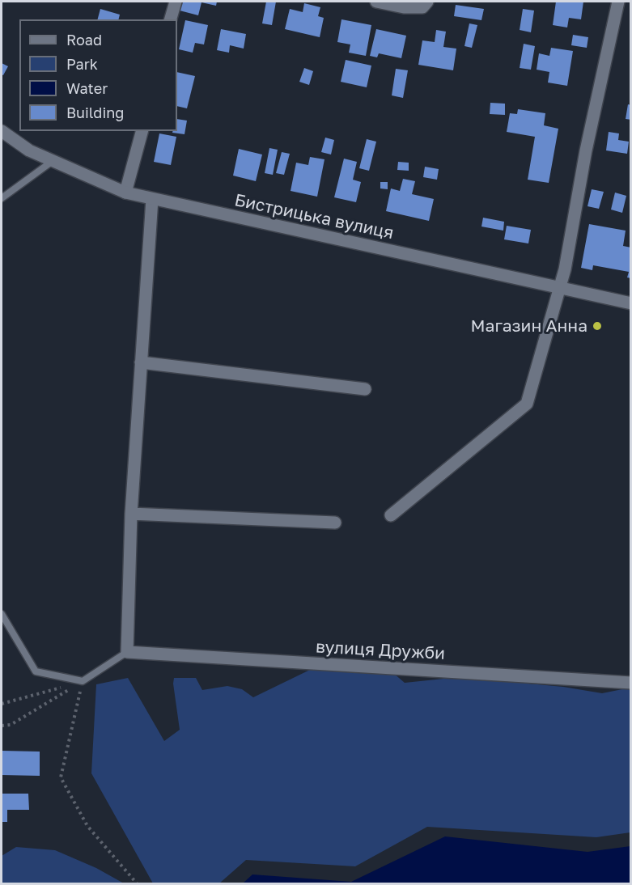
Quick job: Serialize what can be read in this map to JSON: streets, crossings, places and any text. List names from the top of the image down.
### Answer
{
  "streets": {
    "street": ["Бистрицька вулиця", "вулиця Дружби"]
  },
  "places": ["Магазин Анна"],
  "legend": [
    "Road",
    "Park",
    "Water",
    "Building"
  ]
}
